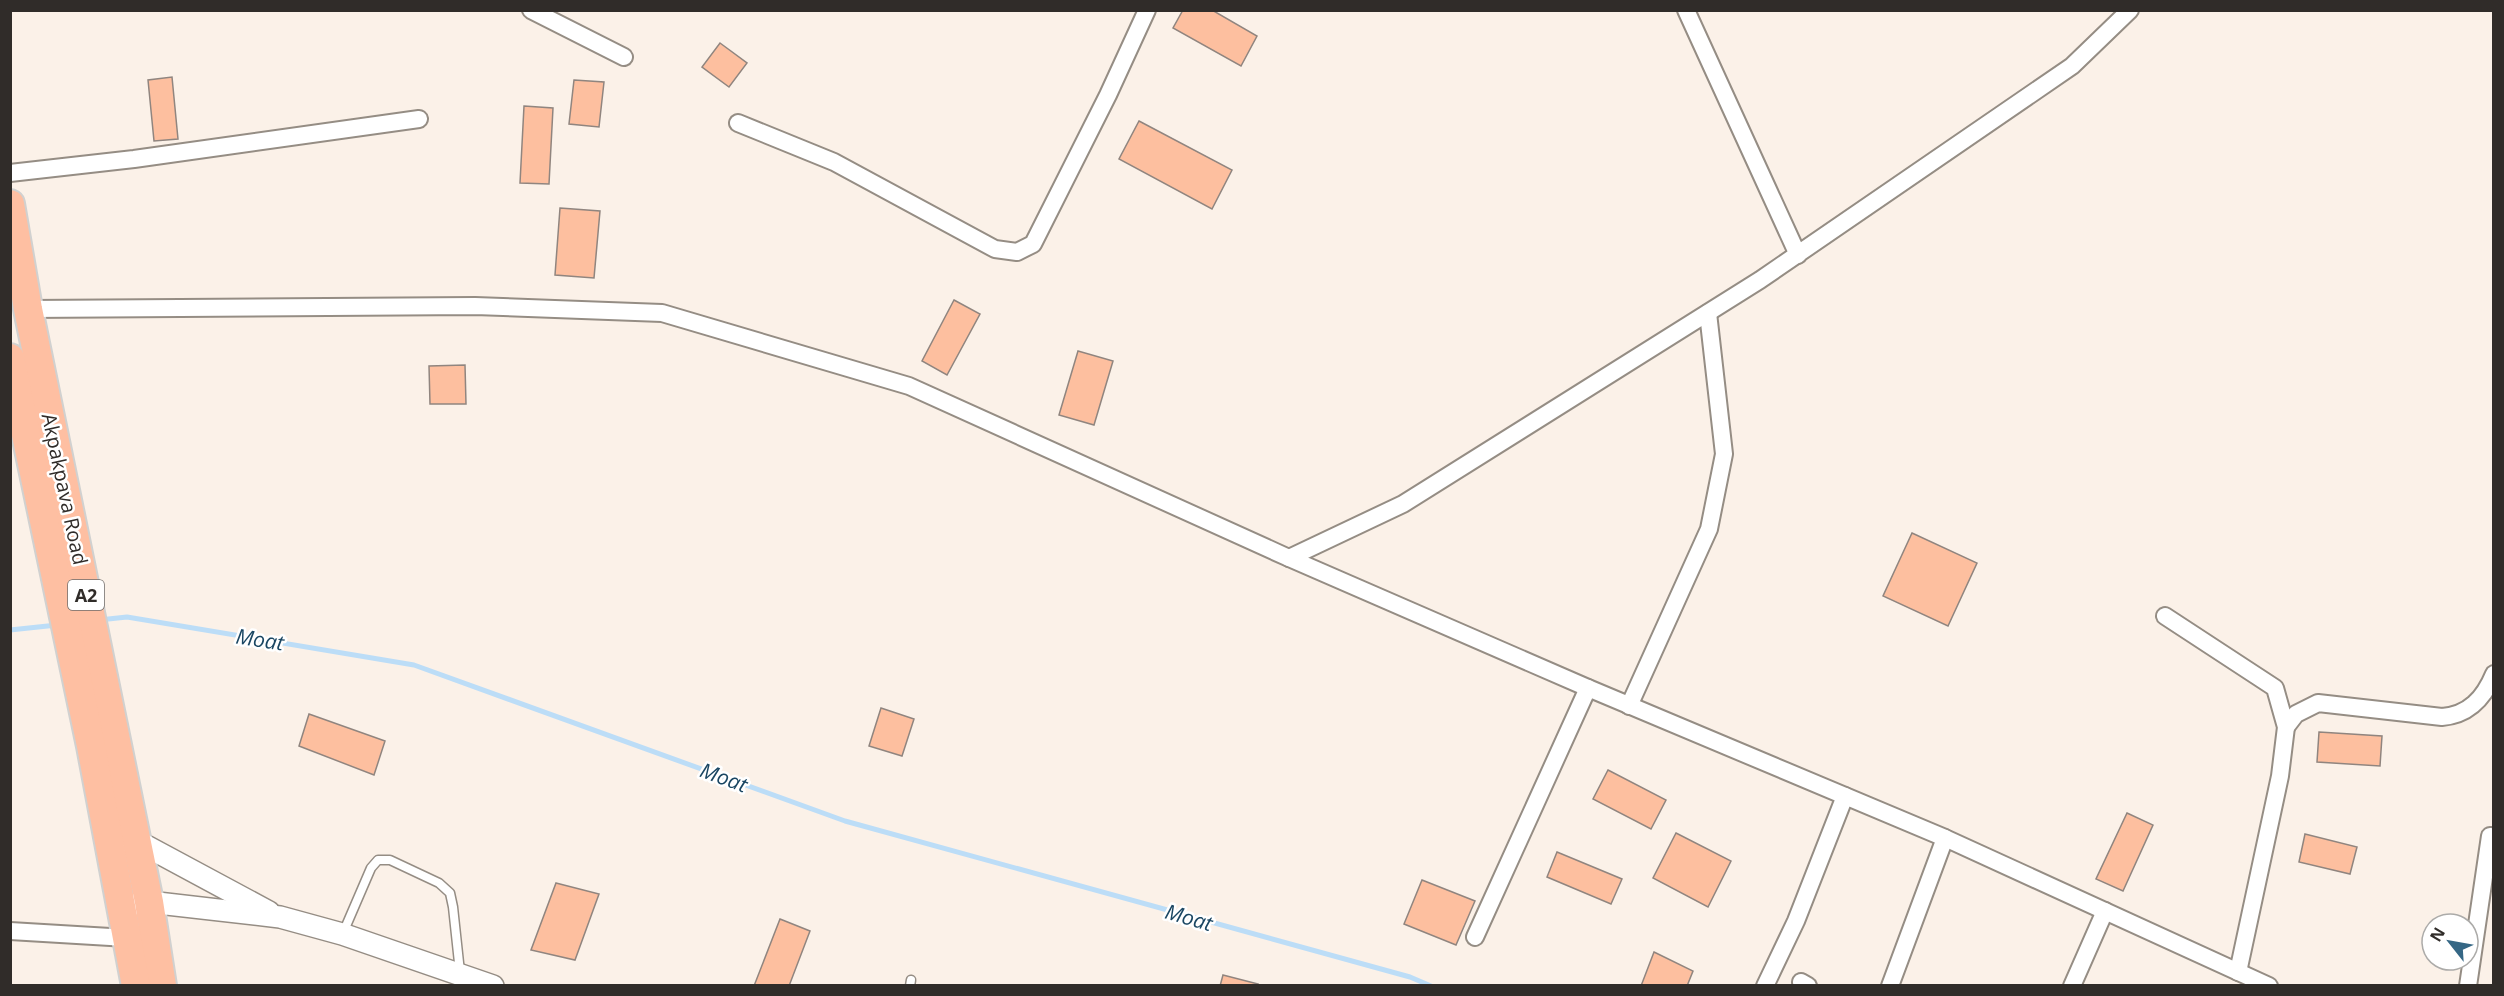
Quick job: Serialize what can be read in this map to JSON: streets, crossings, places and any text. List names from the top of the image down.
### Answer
{
  "streets": {
    "highway": ["Akpakpava Road", "A2"]
  },
  "water": ["Moat"],
  "north": "top left"
}
